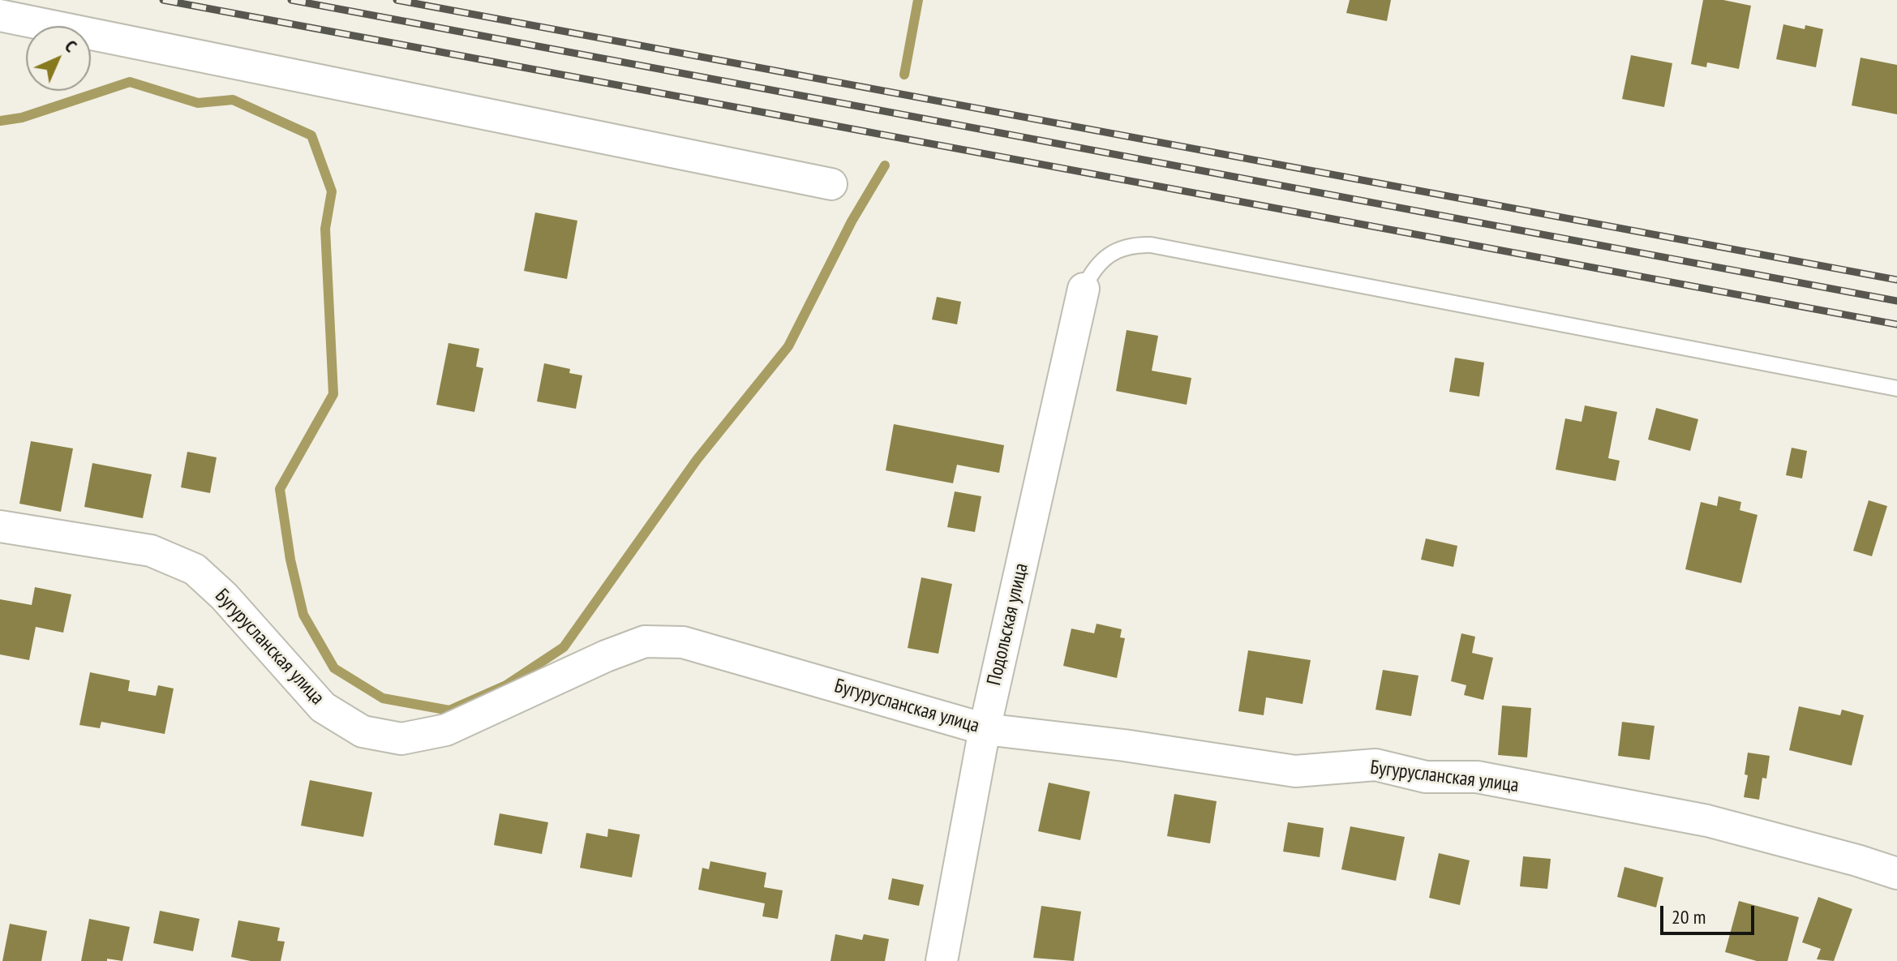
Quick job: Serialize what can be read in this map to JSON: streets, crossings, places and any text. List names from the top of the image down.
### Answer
{
  "streets": {
    "street": ["Подольская улица", "Бугурусланская улица"]
  },
  "crossings": [
    ["Подольская улица", "Бугурусланская улица"]
  ],
  "scale_bar": "20 m",
  "north": "top right"
}
